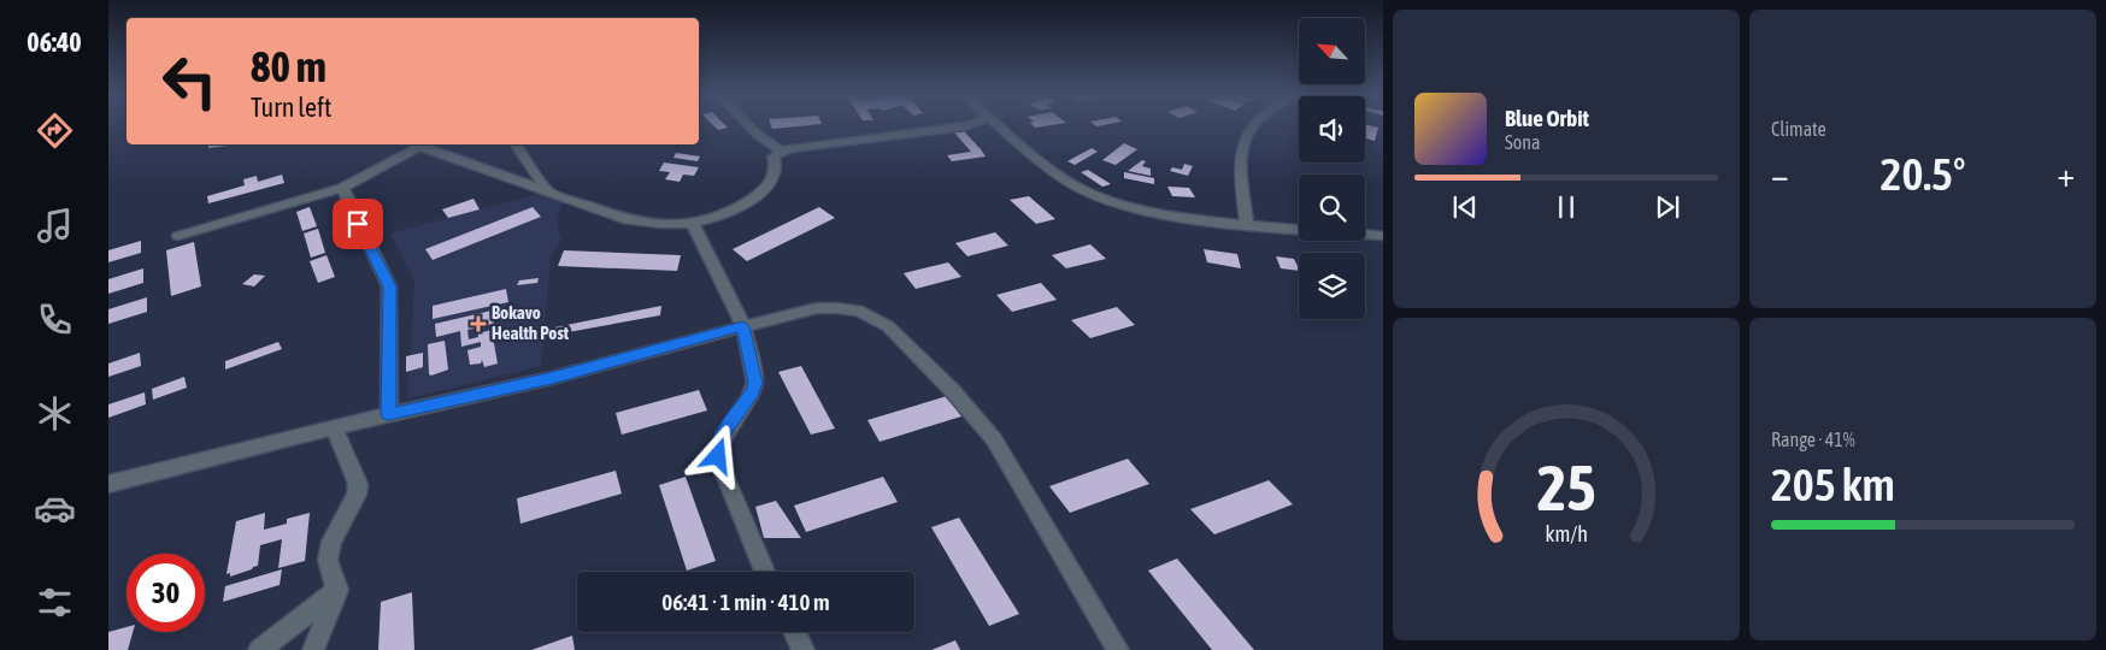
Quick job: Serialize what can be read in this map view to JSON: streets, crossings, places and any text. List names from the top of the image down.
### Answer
{
  "places": {
    "health": ["Bokavo Health Post"]
  },
  "north": "top left",
  "page": {
    "tabs": "06:40",
    "tile": [
      "Climate",
      ["Range · 41%", "205 km"]
    ],
    "turn": ["80 m", "Turn left"],
    "song": ["Blue Orbit", "Sona"],
    "heat": ["−", "20.5°", "+"],
    "limit": "30",
    "trip": "06:41 · 1 min · 410 m",
    "gauge": ["25", "km/h"]
  }
}
